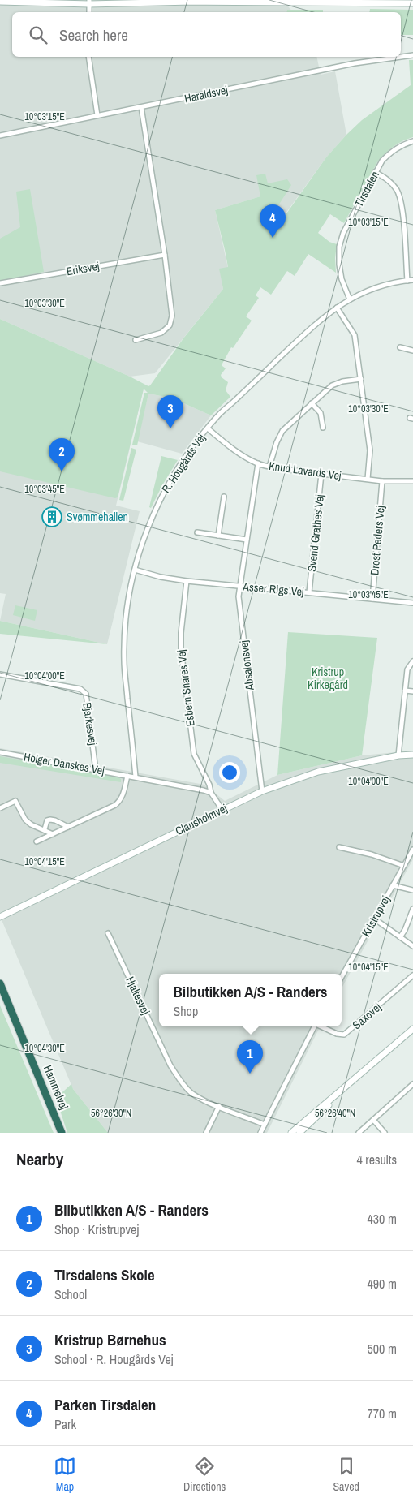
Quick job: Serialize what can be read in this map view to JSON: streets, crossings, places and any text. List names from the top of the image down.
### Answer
{
  "streets": {
    "highway": ["Hammelvej"],
    "street": [
      "Haraldsvej",
      "Tirsdalen",
      "Eriksvej",
      "R. Hougårds Vej",
      "Knud Lavards Vej",
      "Svend Grathes Vej",
      "Drost Peders Vej",
      "Asser Rigs Vej",
      "Absalonsvej",
      "Esbern Snares Vej",
      "Bjarkesvej",
      "Holger Danskes Vej",
      "Clausholmvej",
      "Kristrupvej",
      "Hjaltesvej",
      "Saxovej"
    ]
  },
  "crossings": [
    ["Tirsdalen", "R. Hougårds Vej"],
    ["R. Hougårds Vej", "Knud Lavards Vej"],
    ["R. Hougårds Vej", "Asser Rigs Vej"],
    ["R. Hougårds Vej", "Holger Danskes Vej"],
    ["Knud Lavards Vej", "Svend Grathes Vej"],
    ["Knud Lavards Vej", "Drost Peders Vej"],
    ["Knud Lavards Vej", "Absalonsvej"],
    ["Svend Grathes Vej", "Asser Rigs Vej"],
    ["Drost Peders Vej", "Asser Rigs Vej"],
    ["Asser Rigs Vej", "Absalonsvej"],
    ["Asser Rigs Vej", "Esbern Snares Vej"],
    ["Absalonsvej", "Clausholmvej"],
    ["Esbern Snares Vej", "Holger Danskes Vej"],
    ["Bjarkesvej", "Holger Danskes Vej"]
  ],
  "parks": ["Kristrup Kirkegård"],
  "places": {
    "building": ["Svømmehallen"]
  },
  "page": {
    "search": "Search here",
    "pins": [
      "4",
      "3",
      "2",
      "1"
    ],
    "popup": ["Bilbutikken A/S - Randers", "Shop"],
    "heading": ["Nearby", "4 results"],
    "list": [
      {
        "mark": "1",
        "name": "Bilbutikken A/S - Randers",
        "note": "Shop · Kristrupvej",
        "value": "430 m"
      },
      {
        "mark": "2",
        "name": "Tirsdalens Skole",
        "note": "School",
        "value": "490 m"
      },
      {
        "mark": "3",
        "name": "Kristrup Børnehus",
        "note": "School · R. Hougårds Vej",
        "value": "500 m"
      },
      {
        "mark": "4",
        "name": "Parken Tirsdalen",
        "note": "Park",
        "value": "770 m"
      }
    ],
    "nav": ["Map", "Directions", "Saved"]
  },
  "coordinates": [
    "10°03'15\"E",
    "10°03'30\"E",
    "10°03'45\"E",
    "10°04'00\"E",
    "10°04'15\"E",
    "10°04'30\"E",
    "56°26'30\"N",
    "56°26'40\"N"
  ]
}
